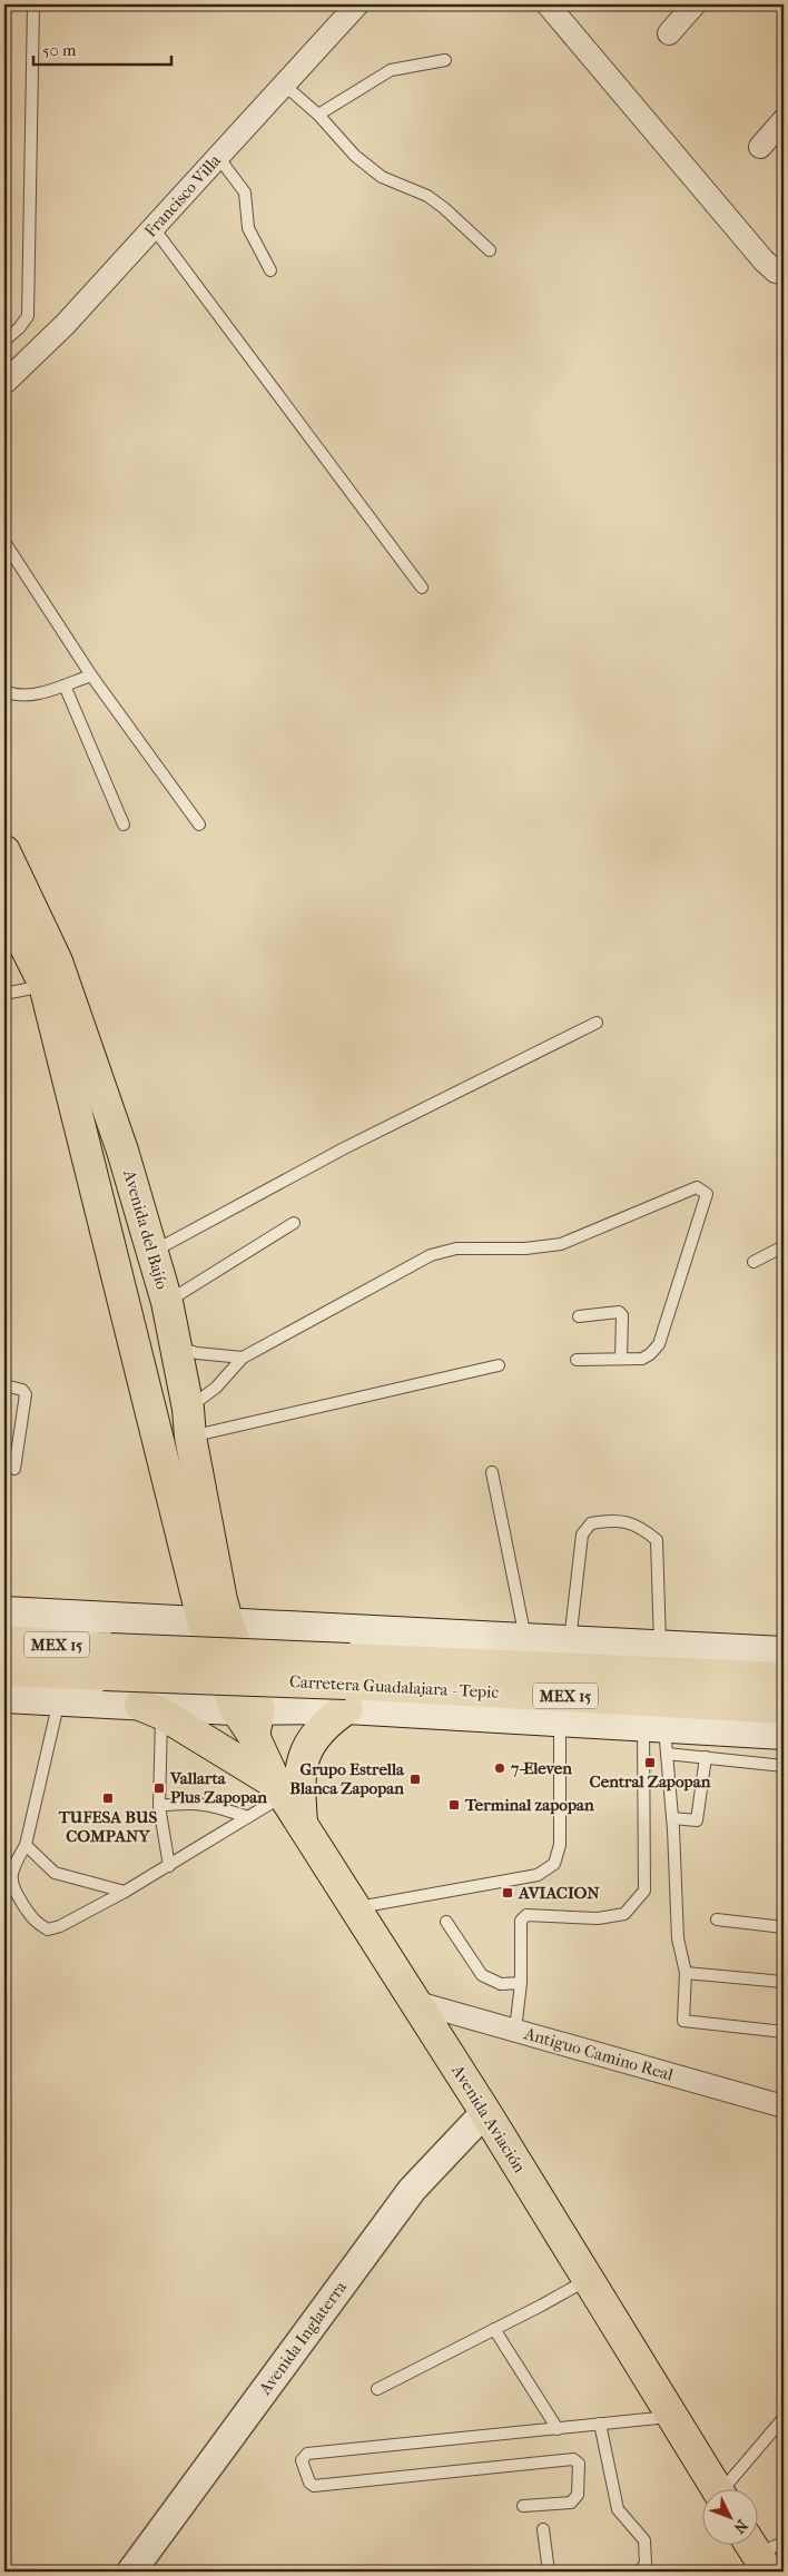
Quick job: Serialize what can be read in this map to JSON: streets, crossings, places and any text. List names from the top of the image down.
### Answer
{
  "streets": {
    "main road": [
      "Avenida del Bajío",
      "MEX 15",
      "Carretera Guadalajara - Tepic",
      "Avenida Aviación"
    ],
    "street": ["Francisco Villa", "Antiguo Camino Real", "Avenida Inglaterra"]
  },
  "crossings": [
    ["Avenida del Bajío", "Avenida Aviación"],
    ["Antiguo Camino Real", "Avenida Aviación"],
    ["Avenida Aviación", "Avenida Inglaterra"]
  ],
  "places": {
    "transit": [
      "Central Zapopan",
      "Grupo Estrella Blanca Zapopan",
      "Vallarta Plus Zapopan",
      "TUFESA BUS COMPANY",
      "Terminal zapopan",
      "AVIACION"
    ],
    "other": ["7-Eleven"]
  },
  "scale_bar": "50 m",
  "north": "bottom right"
}
